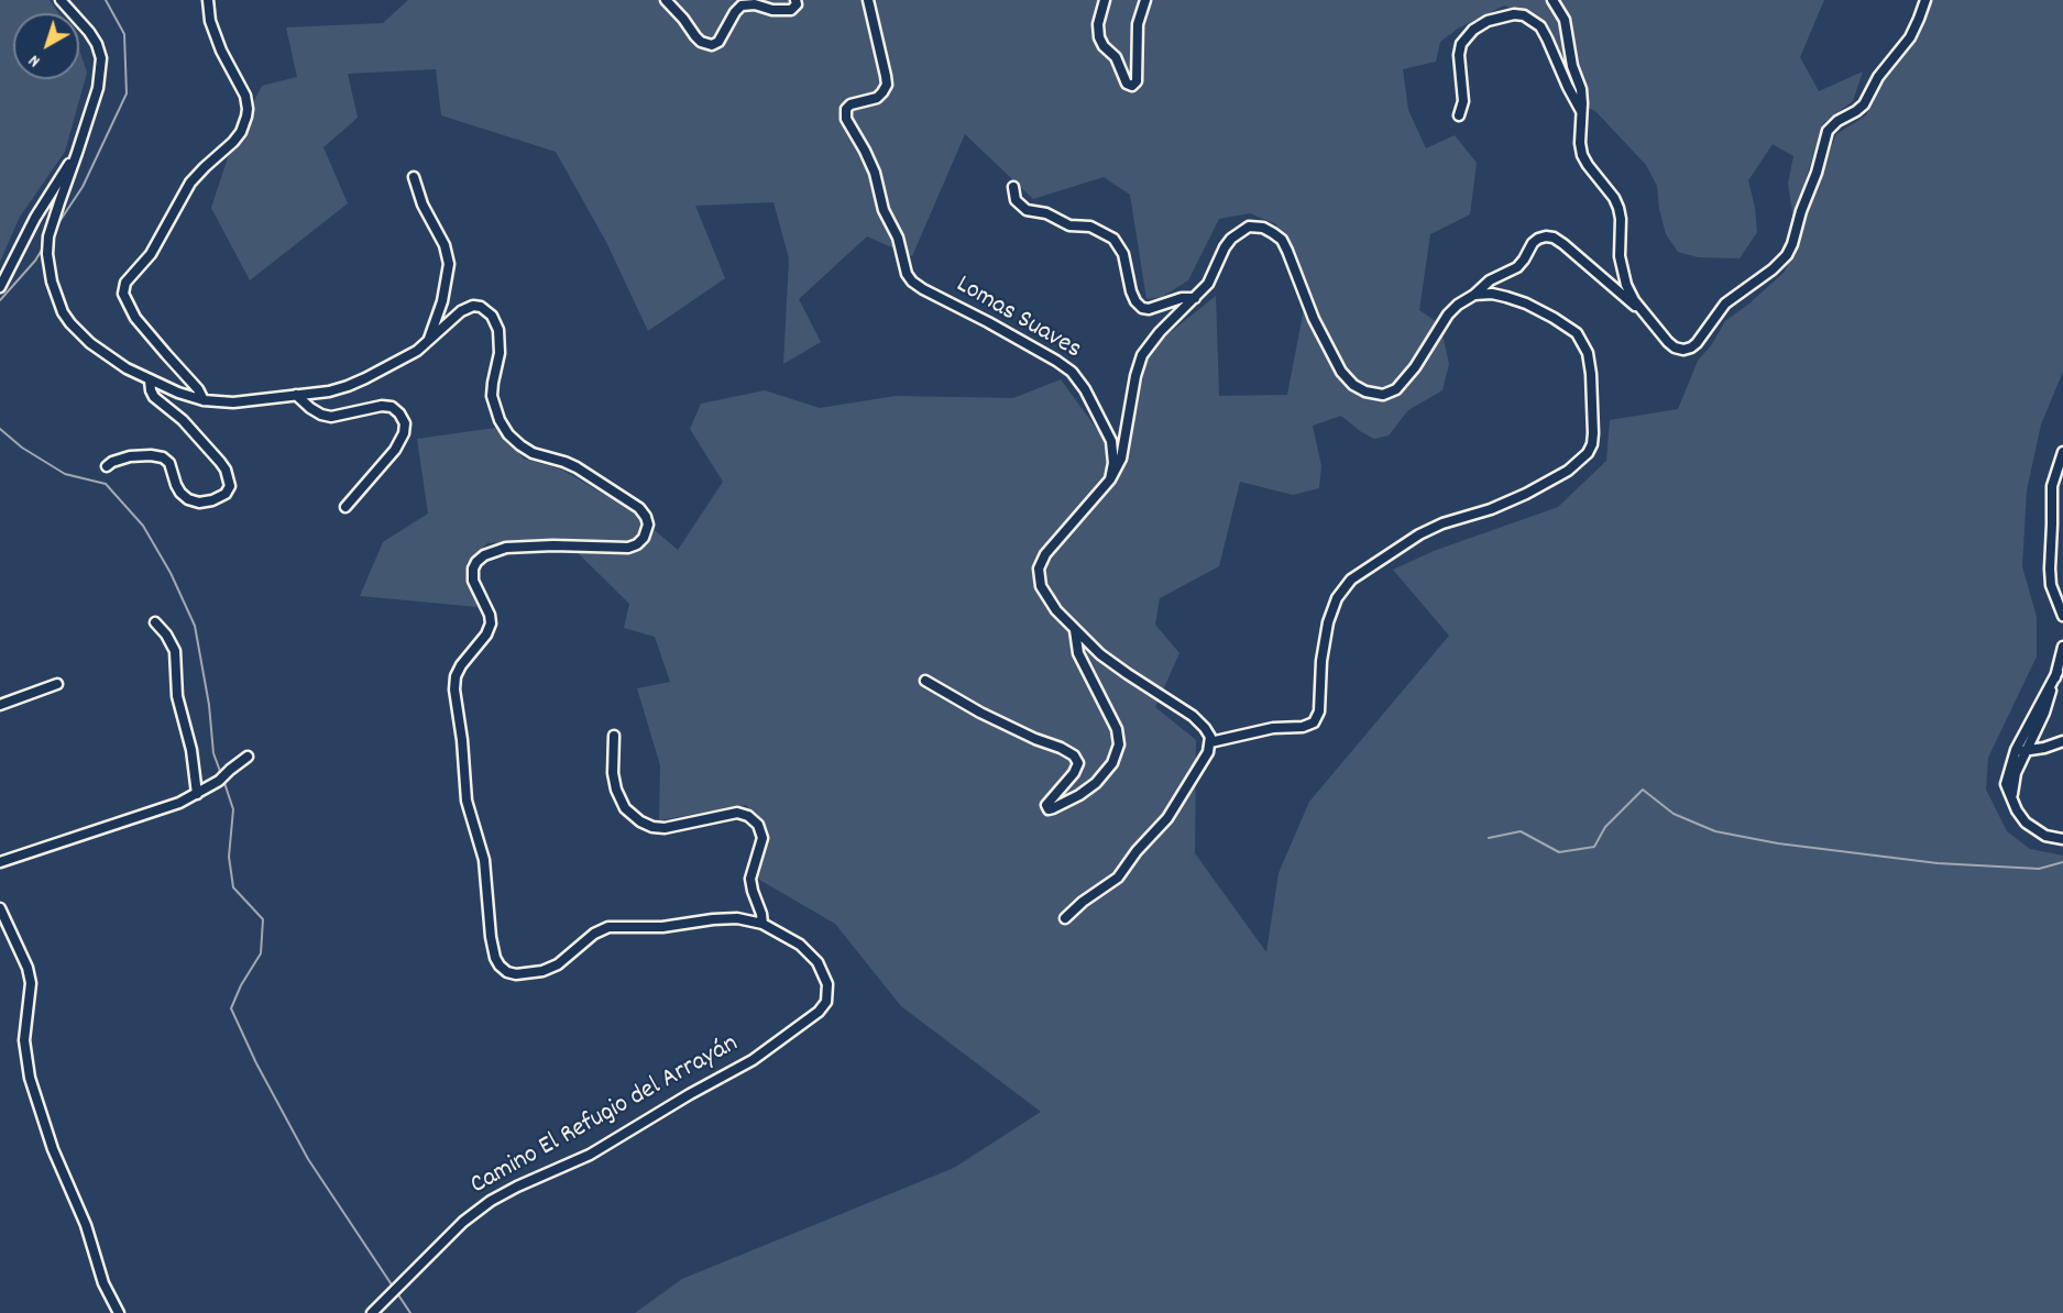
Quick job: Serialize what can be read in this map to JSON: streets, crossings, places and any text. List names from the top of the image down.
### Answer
{
  "streets": {
    "street": ["Lomas Suaves", "Camino El Refugio del Arrayán"]
  },
  "north": "bottom left"
}
